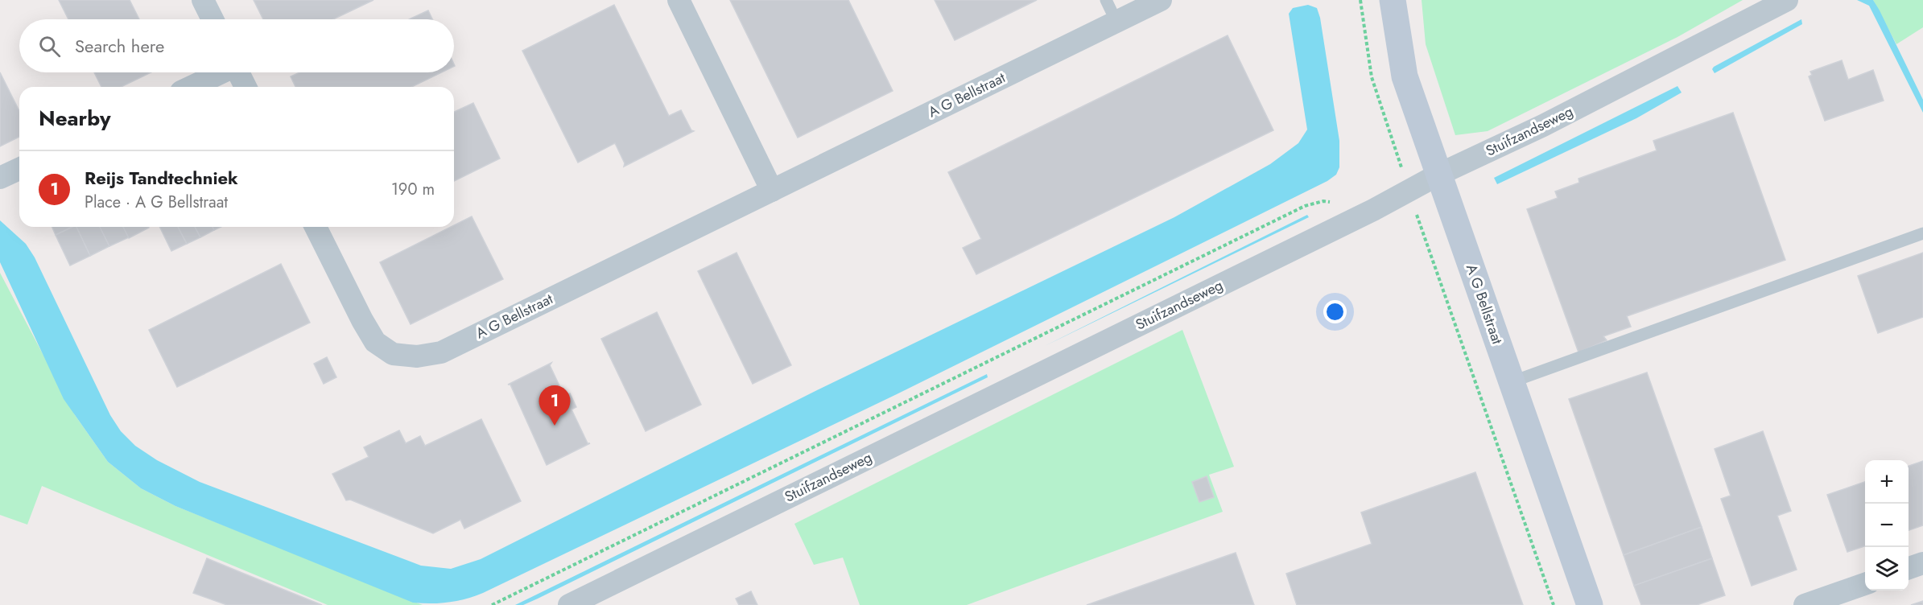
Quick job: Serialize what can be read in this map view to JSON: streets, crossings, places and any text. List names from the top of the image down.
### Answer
{
  "streets": {
    "street": ["A G Bellstraat", "Stuifzandseweg"]
  },
  "crossings": [
    ["A G Bellstraat", "Stuifzandseweg"]
  ],
  "page": {
    "search": "Search here",
    "heading": "Nearby",
    "list": [
      {
        "mark": "1",
        "name": "Reijs Tandtechniek",
        "note": "Place · A G Bellstraat",
        "value": "190 m"
      }
    ],
    "pins": "1",
    "map_buttons": ["+", "−"]
  }
}
